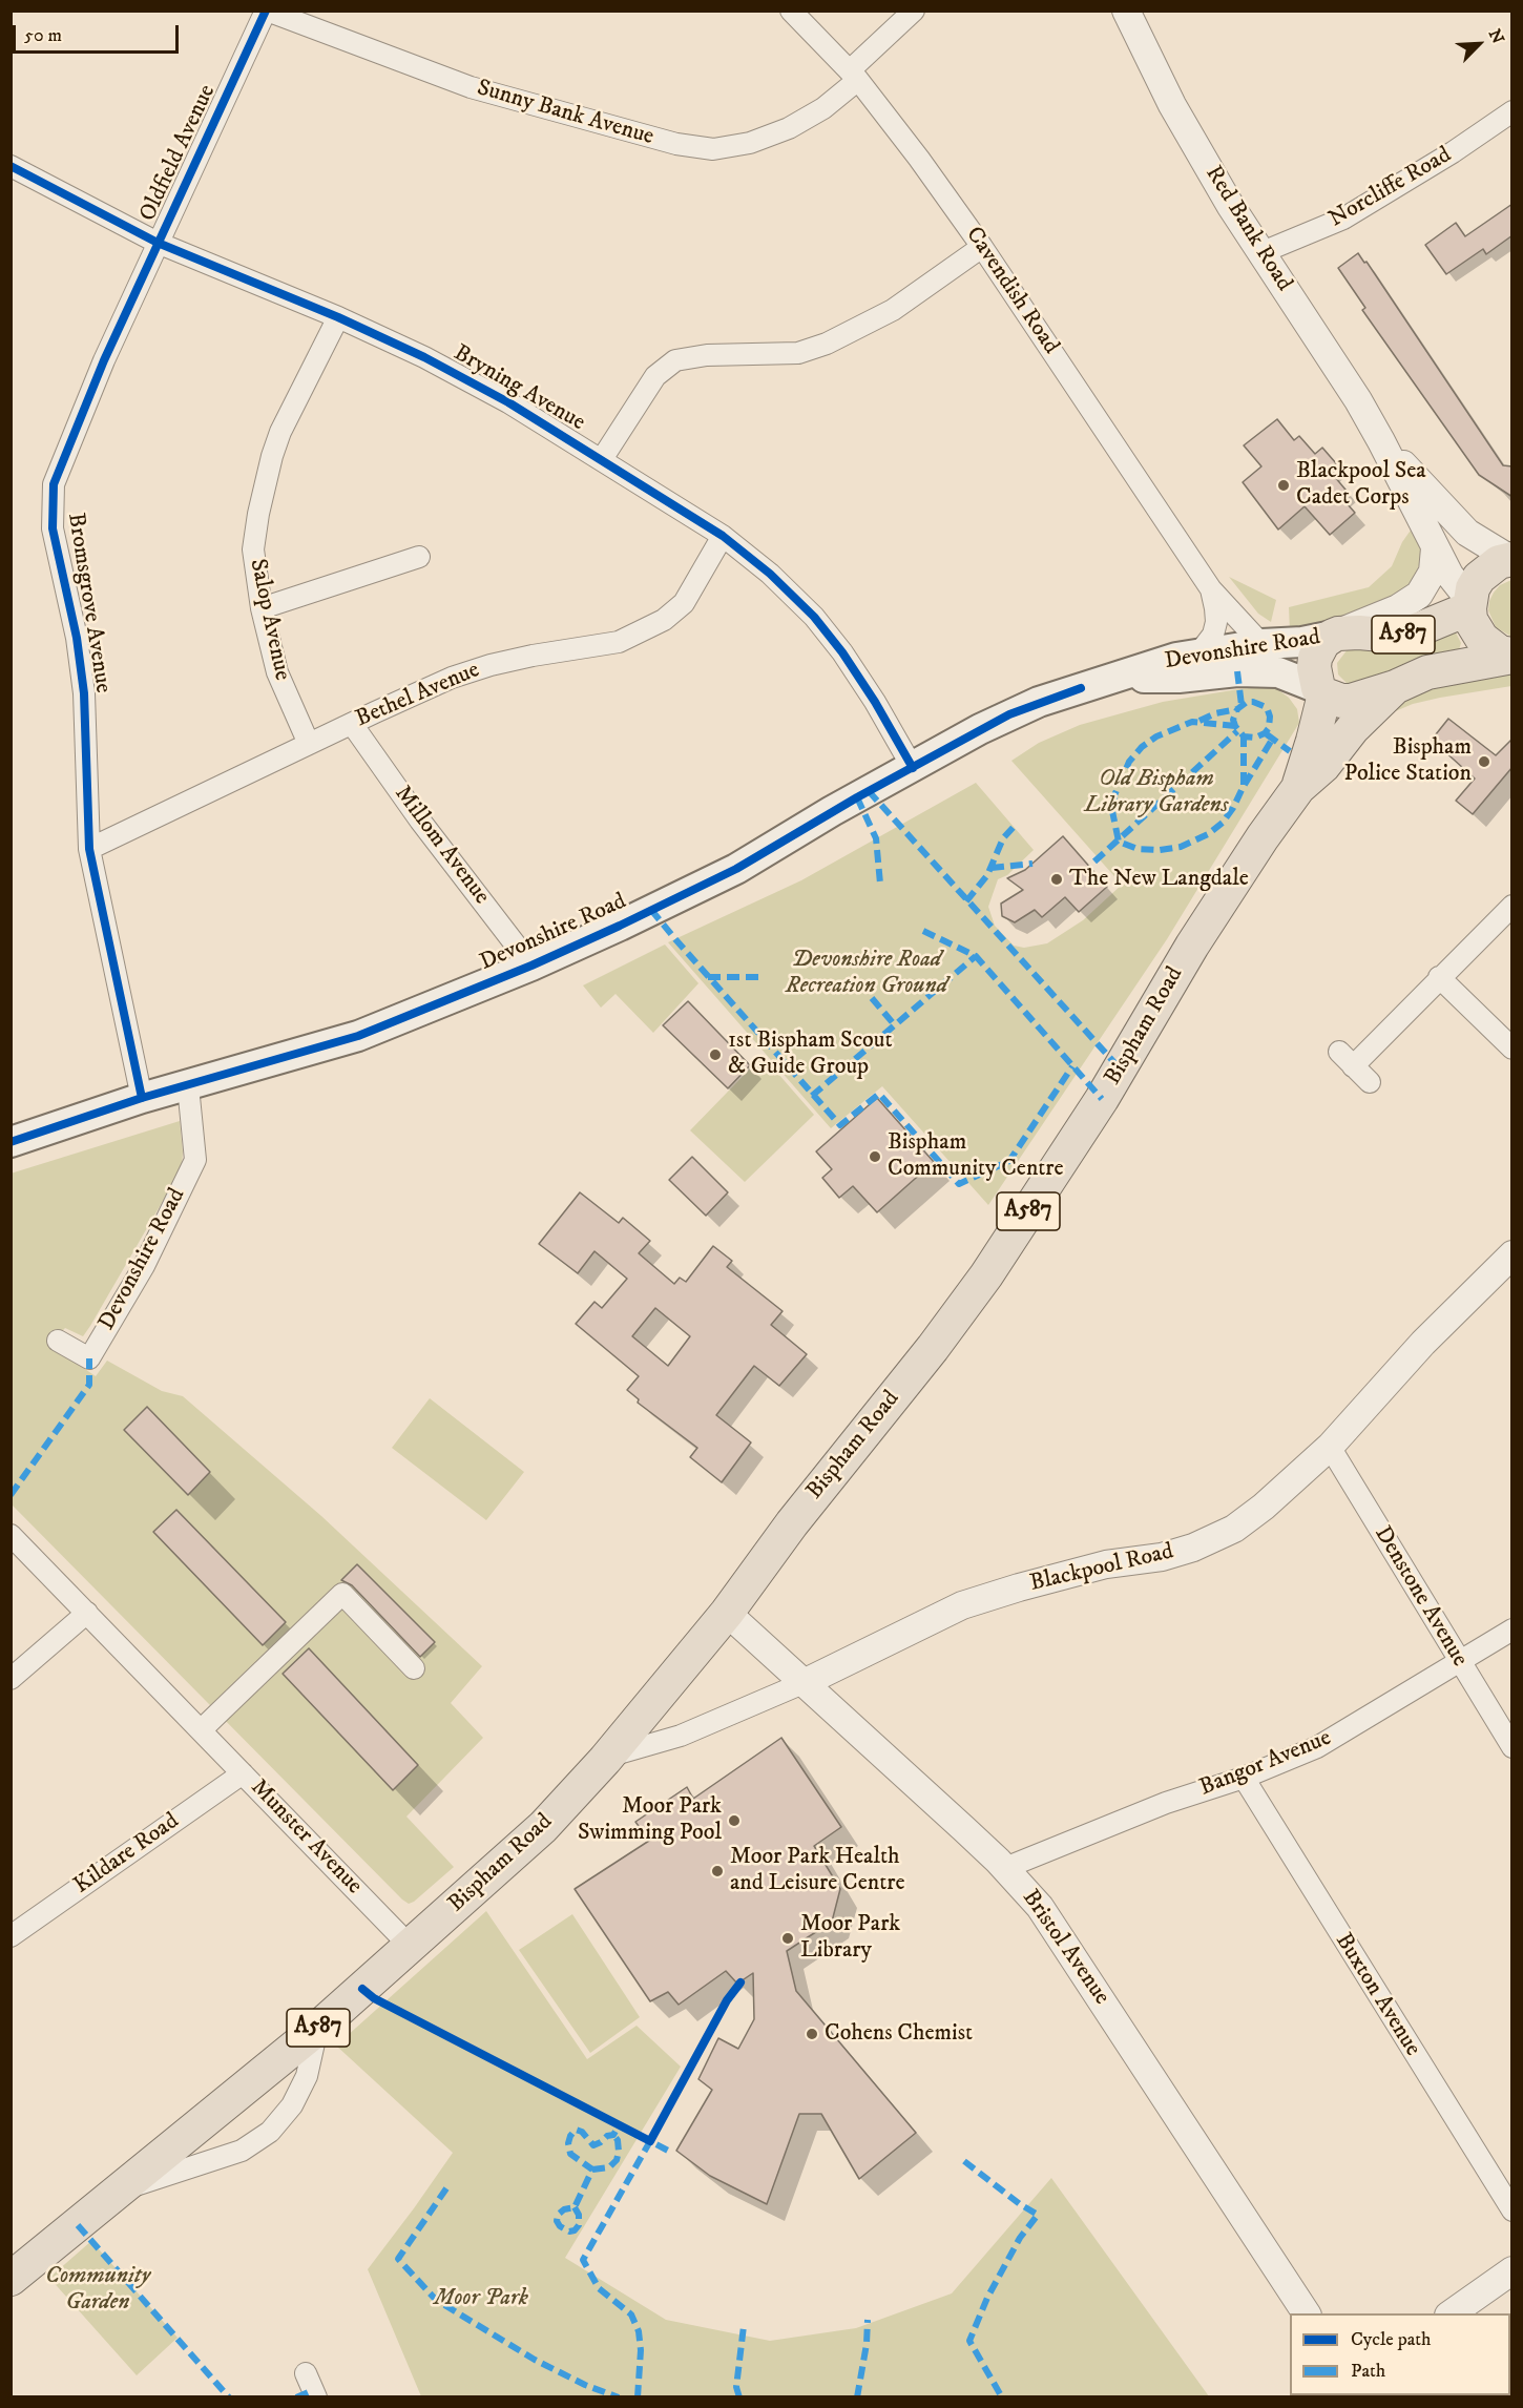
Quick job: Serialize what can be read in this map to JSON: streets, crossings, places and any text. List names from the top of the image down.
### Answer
{
  "streets": {
    "main road": ["A587", "Devonshire Road", "Bispham Road"],
    "street": [
      "Sunny Bank Avenue",
      "Oldfield Avenue",
      "Norcliffe Road",
      "Red Bank Road",
      "Cavendish Road",
      "Bryning Avenue",
      "Bromsgrove Avenue",
      "Salop Avenue",
      "Bethel Avenue",
      "Millom Avenue",
      "Blackpool Road",
      "Denstone Avenue",
      "Bangor Avenue",
      "Munster Avenue",
      "Kildare Road",
      "Bristol Avenue",
      "Buxton Avenue"
    ]
  },
  "crossings": [
    ["Sunny Bank Avenue", "Oldfield Avenue"],
    ["Sunny Bank Avenue", "Cavendish Road"],
    ["Oldfield Avenue", "Bryning Avenue"],
    ["Oldfield Avenue", "Bromsgrove Avenue"],
    ["Norcliffe Road", "Red Bank Road"],
    ["Red Bank Road", "A587"],
    ["Cavendish Road", "Devonshire Road"],
    ["Bryning Avenue", "Bromsgrove Avenue"],
    ["Bryning Avenue", "Salop Avenue"],
    ["Bryning Avenue", "Devonshire Road"],
    ["Bryning Avenue", "Bethel Avenue"],
    ["Bromsgrove Avenue", "Devonshire Road"],
    ["Bromsgrove Avenue", "Bethel Avenue"],
    ["Salop Avenue", "Bethel Avenue"],
    ["A587", "Devonshire Road"],
    ["A587", "Bispham Road"],
    ["Devonshire Road", "Millom Avenue"],
    ["Devonshire Road", "Bispham Road"],
    ["Bethel Avenue", "Millom Avenue"],
    ["Bispham Road", "Blackpool Road"],
    ["Bispham Road", "Munster Avenue"],
    ["Bispham Road", "Bristol Avenue"],
    ["Blackpool Road", "Denstone Avenue"],
    ["Blackpool Road", "Bristol Avenue"],
    ["Denstone Avenue", "Bangor Avenue"],
    ["Bangor Avenue", "Bristol Avenue"],
    ["Bangor Avenue", "Buxton Avenue"],
    ["Munster Avenue", "Kildare Road"]
  ],
  "parks": [
    "Old Bispham Library Gardens",
    "Devonshire Road Recreation Ground",
    "Community Garden",
    "Moor Park"
  ],
  "places": [
    "Blackpool Sea Cadet Corps",
    "Bispham Police Station",
    "The New Langdale",
    "1st Bispham Scout & Guide Group",
    "Bispham Community Centre",
    "Moor Park Swimming Pool",
    "Moor Park Health and Leisure Centre",
    "Moor Park Library",
    "Cohens Chemist"
  ],
  "legend": ["Cycle path", "Path"],
  "scale_bar": "50 m",
  "north": "top right"
}
